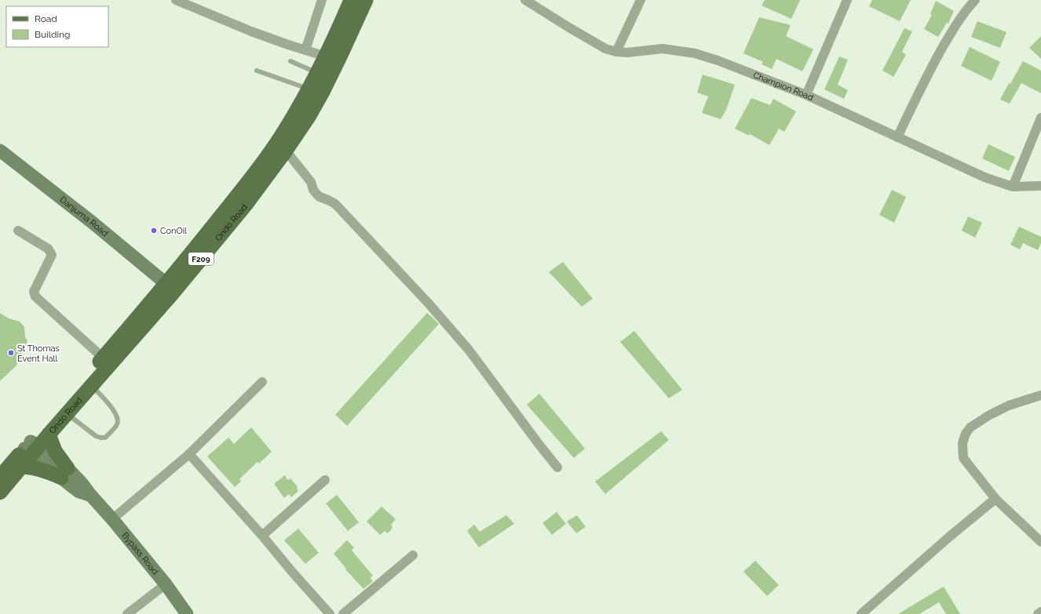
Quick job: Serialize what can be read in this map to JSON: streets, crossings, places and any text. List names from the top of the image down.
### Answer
{
  "streets": {
    "main road": ["Ondo Road", "F209"],
    "street": ["Champion Road", "Danjuma Road", "Bypass Road"]
  },
  "crossings": [
    ["Danjuma Road", "Ondo Road"],
    ["Ondo Road", "Bypass Road"]
  ],
  "places": ["ConOil", "St Thomas Event Hall"],
  "legend": ["Road", "Building"]
}
